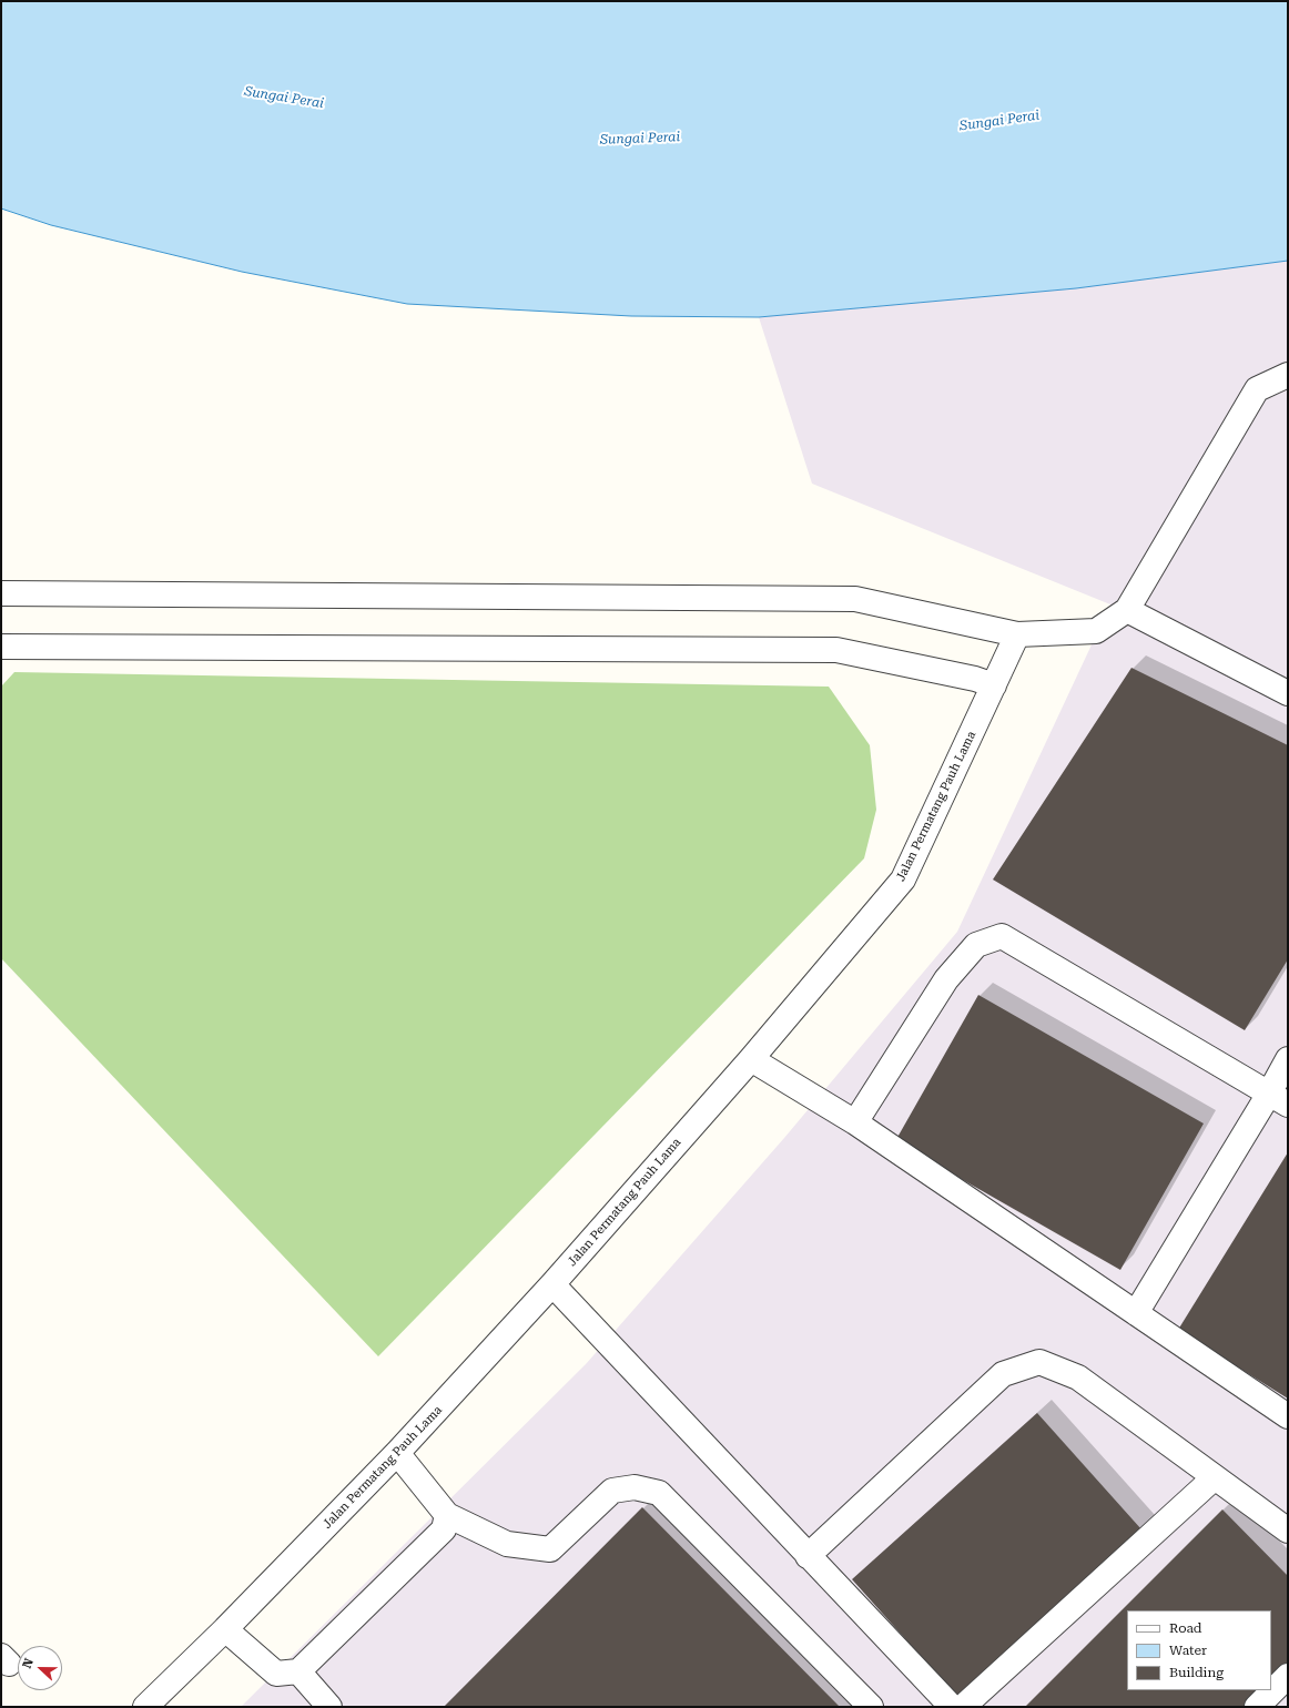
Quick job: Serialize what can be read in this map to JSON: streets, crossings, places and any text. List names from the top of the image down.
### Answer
{
  "streets": {
    "street": ["Jalan Permatang Pauh Lama"]
  },
  "water": ["Sungai Perai"],
  "legend": ["Road", "Water", "Building"],
  "north": "left"
}
